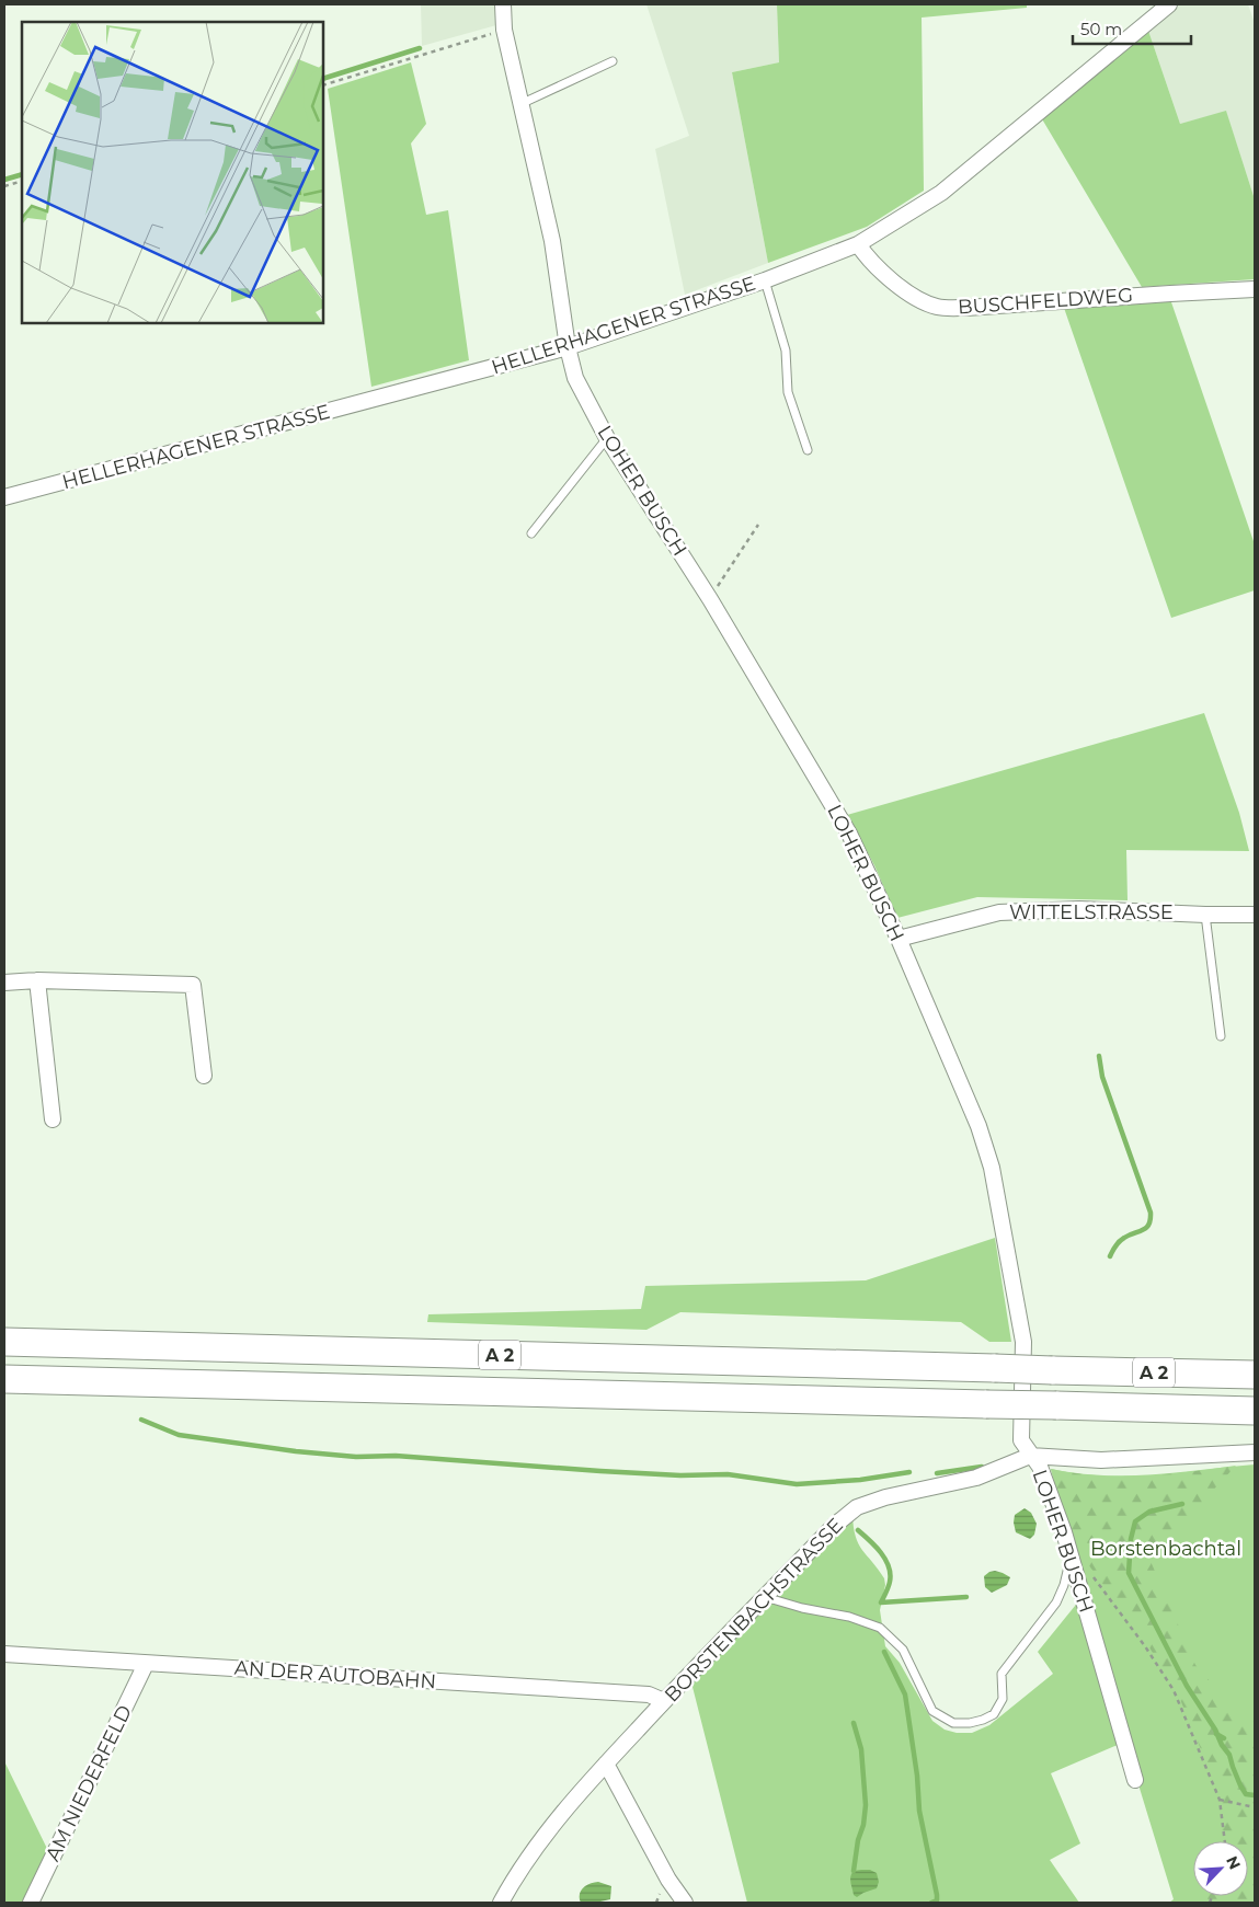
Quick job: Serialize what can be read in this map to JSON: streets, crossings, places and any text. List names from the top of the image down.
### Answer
{
  "streets": {
    "highway": ["A 2"],
    "street": [
      "BUSCHFELDWEG",
      "HELLERHAGENER STRASSE",
      "LOHER BUSCH",
      "WITTELSTRASSE",
      "BORSTENBACHSTRASSE",
      "AN DER AUTOBAHN",
      "AM NIEDERFELD"
    ]
  },
  "crossings": [
    ["BUSCHFELDWEG", "HELLERHAGENER STRASSE"],
    ["HELLERHAGENER STRASSE", "LOHER BUSCH"],
    ["LOHER BUSCH", "WITTELSTRASSE"],
    ["LOHER BUSCH", "BORSTENBACHSTRASSE"],
    ["BORSTENBACHSTRASSE", "AN DER AUTOBAHN"],
    ["AN DER AUTOBAHN", "AM NIEDERFELD"]
  ],
  "parks": ["Borstenbachtal"],
  "scale_bar": "50 m",
  "north": "top right"
}
